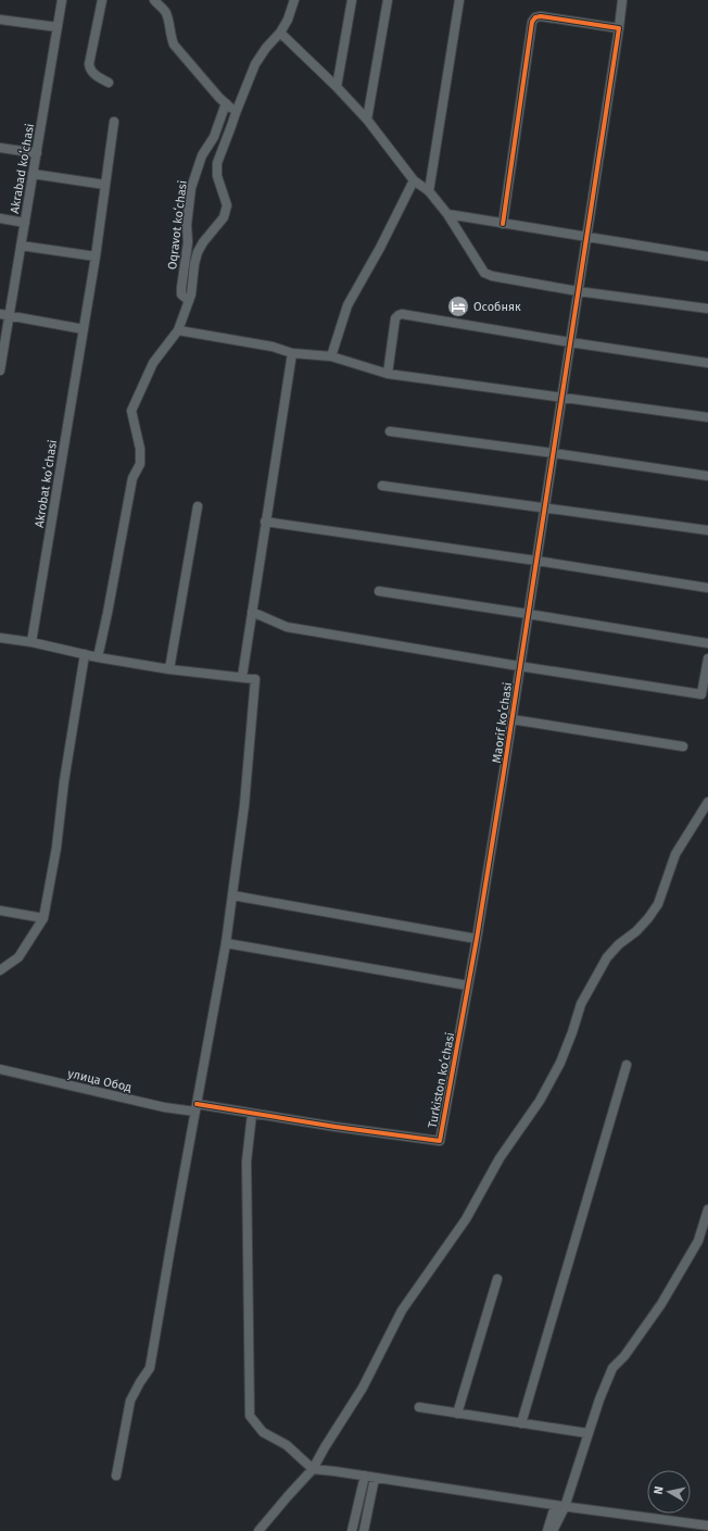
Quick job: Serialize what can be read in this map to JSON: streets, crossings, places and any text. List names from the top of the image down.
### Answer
{
  "streets": {
    "street": [
      "Akrabad koʻchasi",
      "Oqravot koʻchasi",
      "Akrobat koʻchasi",
      "Maorif koʻchasi",
      "улица Обод",
      "Turkiston koʻchasi"
    ]
  },
  "crossings": [
    ["Maorif koʻchasi", "Turkiston koʻchasi"],
    ["улица Обод", "Turkiston koʻchasi"]
  ],
  "places": {
    "hotel": ["Особняк"]
  },
  "north": "left"
}
